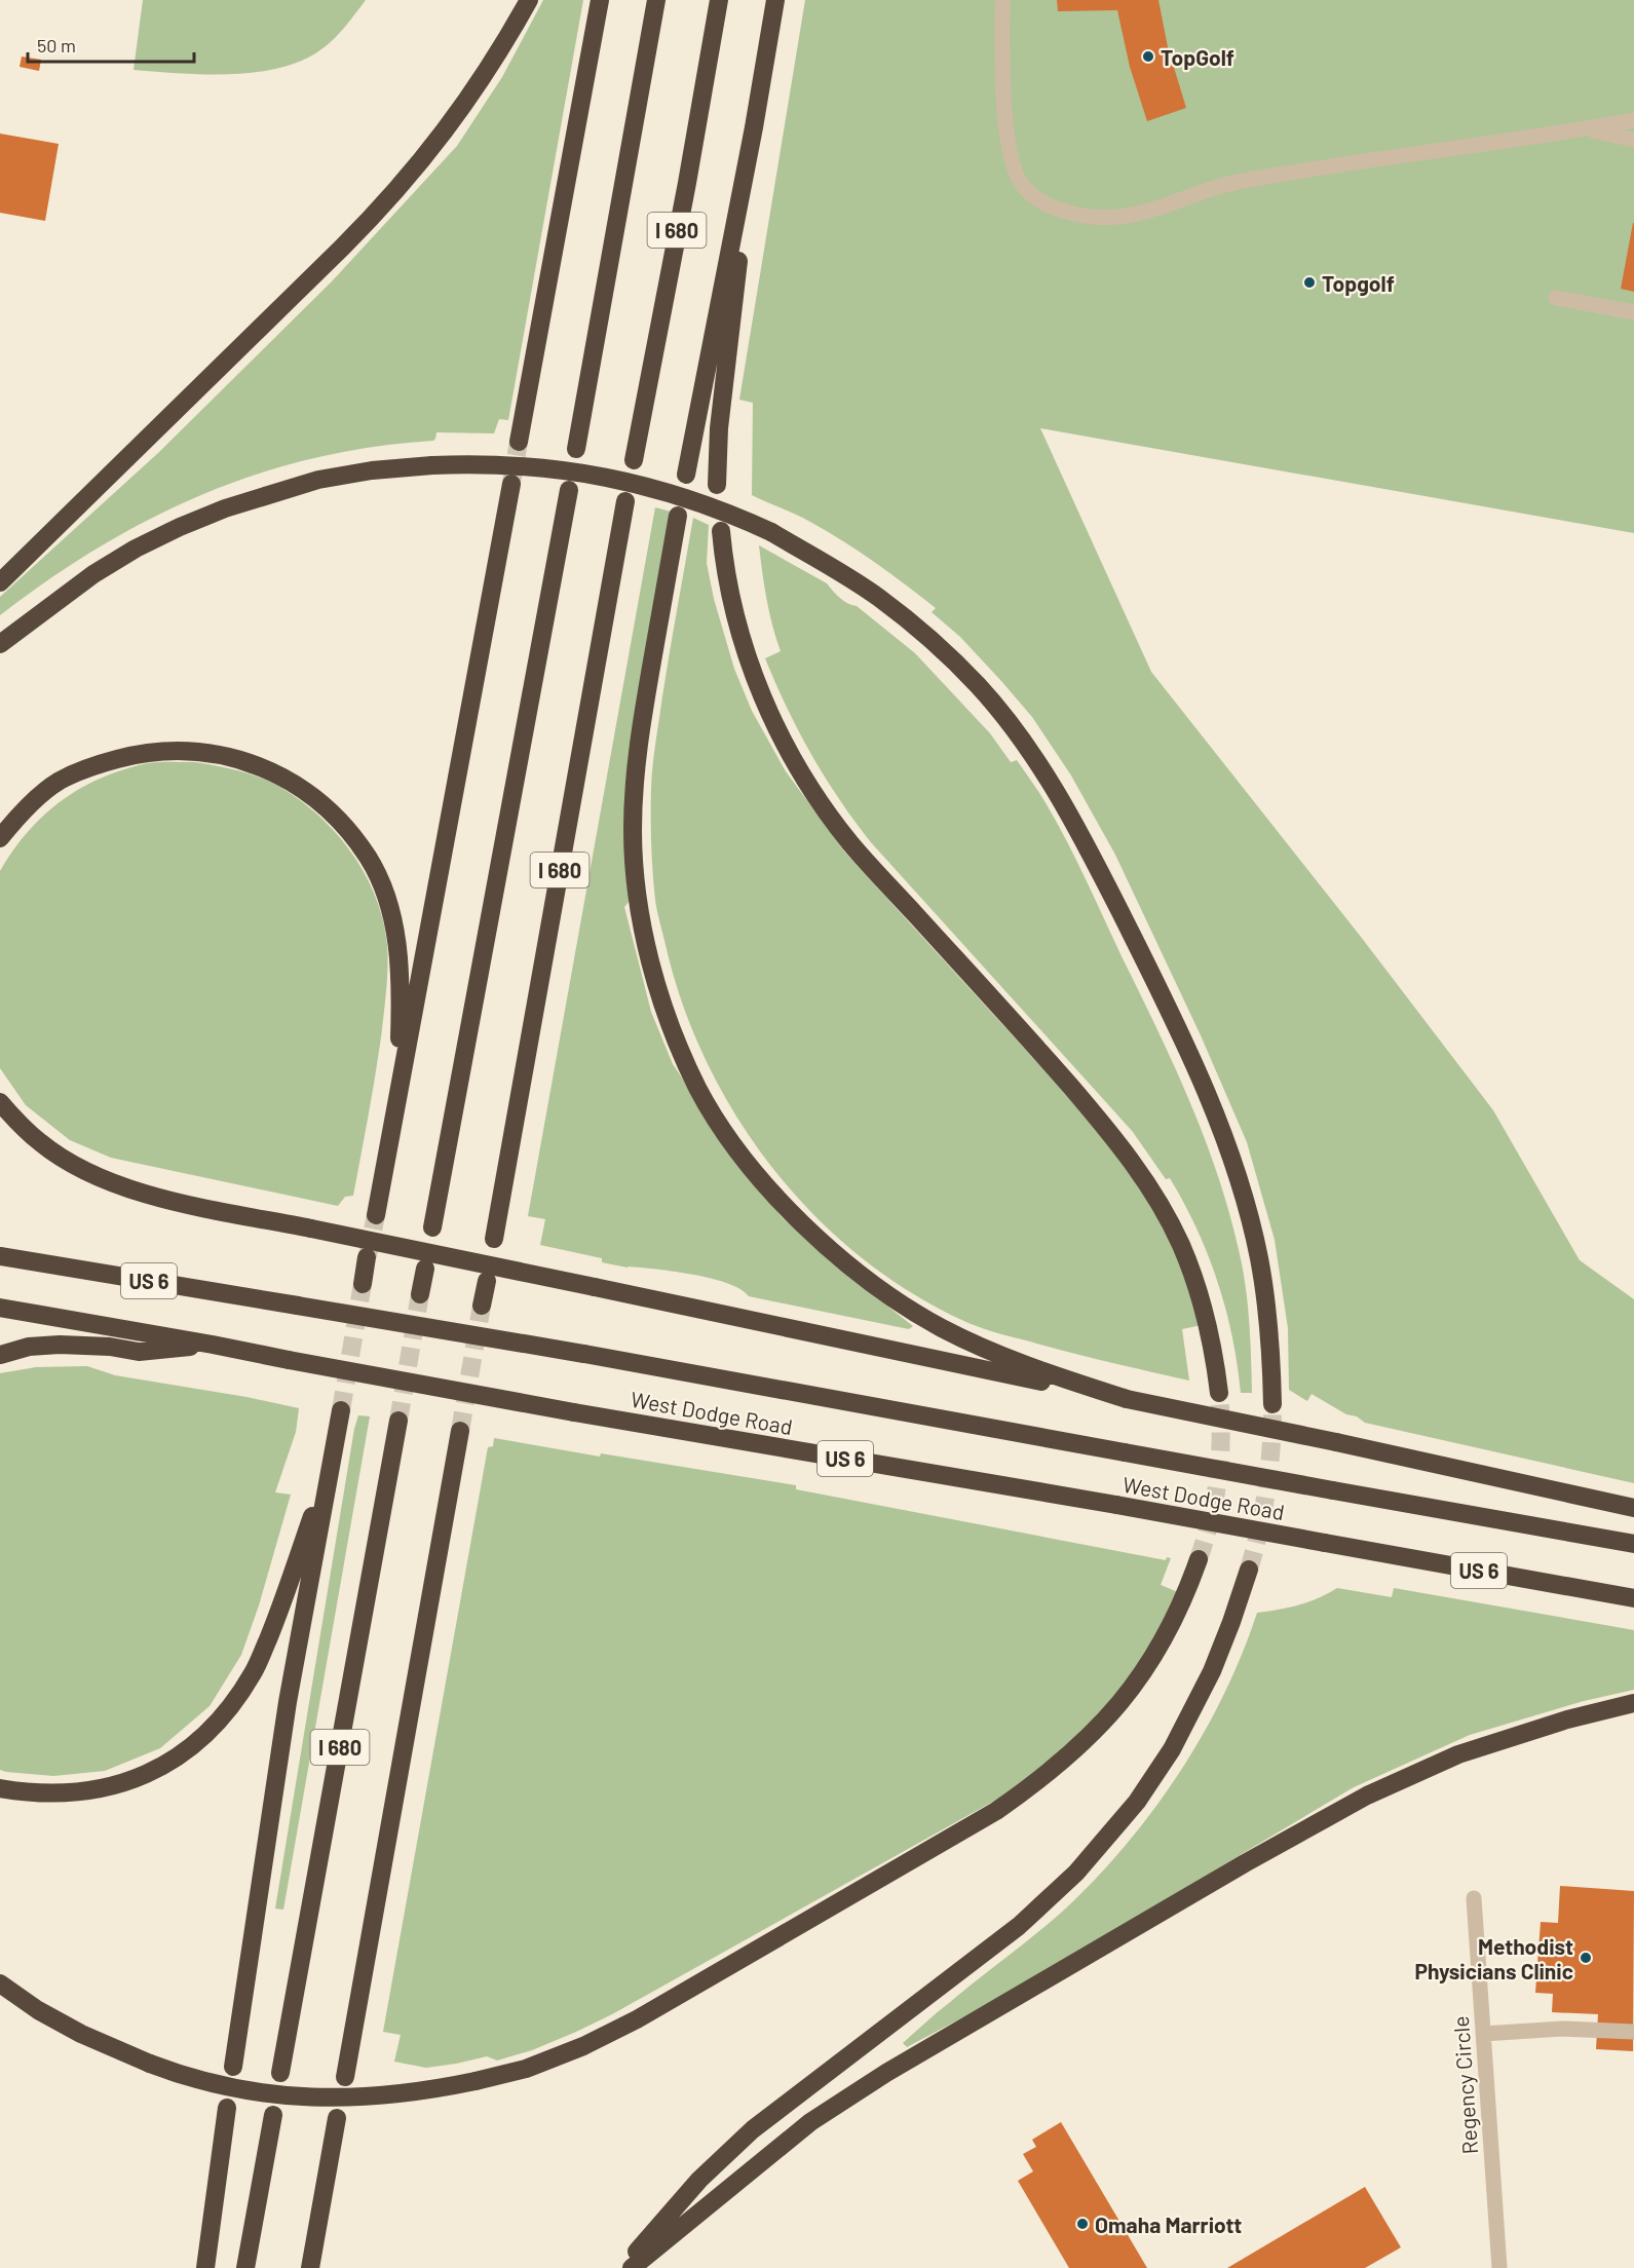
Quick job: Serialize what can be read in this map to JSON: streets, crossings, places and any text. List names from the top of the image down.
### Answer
{
  "streets": {
    "highway": ["I 680", "US 6", "West Dodge Road"],
    "street": ["Regency Circle"]
  },
  "places": [
    "TopGolf",
    "Topgolf",
    "Methodist Physicians Clinic",
    "Omaha Marriott"
  ],
  "scale_bar": "50 m"
}
